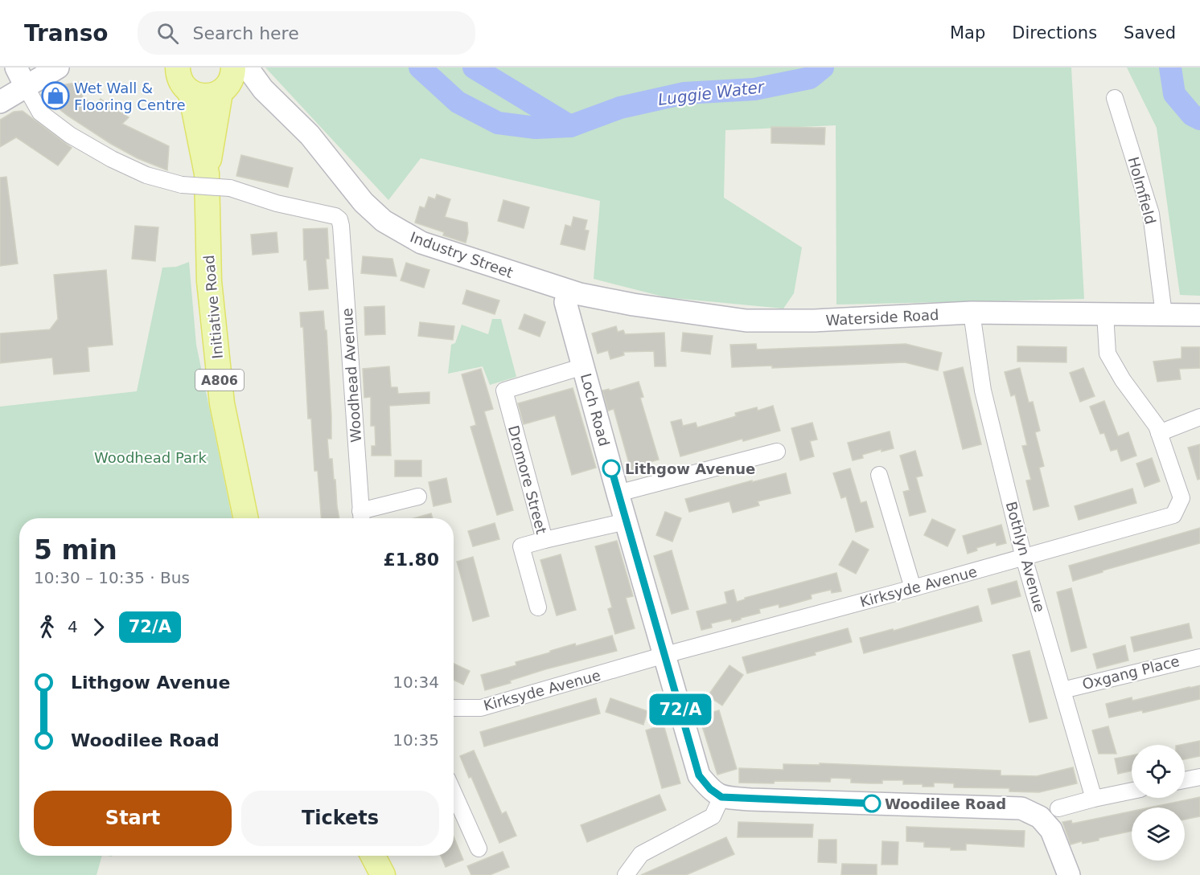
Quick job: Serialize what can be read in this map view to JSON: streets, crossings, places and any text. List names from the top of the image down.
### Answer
{
  "streets": {
    "main road": [
      "Industry Street",
      "Initiative Road",
      "Waterside Road",
      "A806",
      "Loch Road"
    ],
    "street": [
      "Holmfield",
      "Woodhead Avenue",
      "Dromore Street",
      "Bothlyn Avenue",
      "Kirksyde Avenue",
      "Oxgang Place"
    ]
  },
  "crossings": [
    ["Holmfield", "Waterside Road"],
    ["Industry Street", "Waterside Road"],
    ["Industry Street", "Loch Road"],
    ["Initiative Road", "A806"],
    ["Waterside Road", "Loch Road"],
    ["Waterside Road", "Bothlyn Avenue"],
    ["Waterside Road", "Kirksyde Avenue"],
    ["Loch Road", "Dromore Street"],
    ["Loch Road", "Kirksyde Avenue"],
    ["Bothlyn Avenue", "Kirksyde Avenue"],
    ["Bothlyn Avenue", "Oxgang Place"]
  ],
  "water": ["Luggie Water"],
  "parks": ["Woodhead Park"],
  "places": {
    "shop": ["Wet Wall & Flooring Centre"],
    "other": ["Lithgow Avenue", "Woodilee Road"]
  },
  "lines": ["bus line 72/A"],
  "page": {
    "header": "Transo",
    "search": "Search here",
    "nav": ["Map", "Directions", "Saved"],
    "on_map": "72/A",
    "heading": ["5 min", "10:30 – 10:35 · Bus", "£1.80"],
    "legs": ["4", "72/A"],
    "list": [
      {
        "name": "Lithgow Avenue",
        "value": "10:34"
      },
      {
        "name": "Woodilee Road",
        "value": "10:35"
      }
    ],
    "buttons": ["Start", "Tickets"]
  }
}
